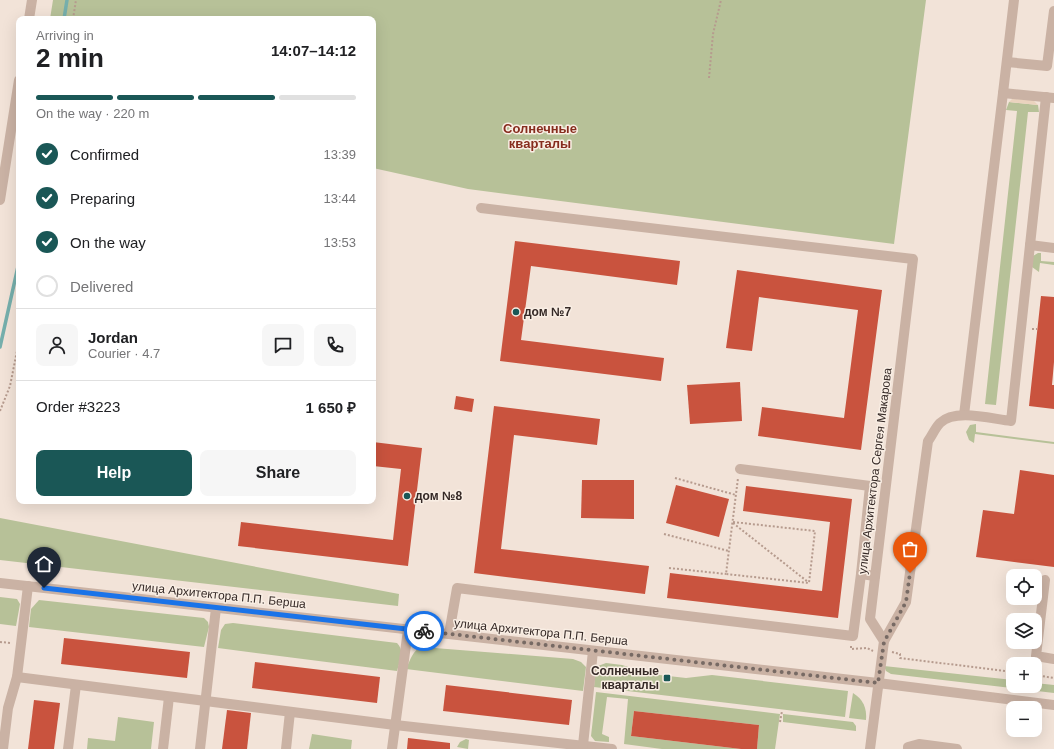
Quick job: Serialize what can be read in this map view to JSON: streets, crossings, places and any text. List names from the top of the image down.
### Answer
{
  "streets": {
    "street": ["улица Архитектора Сергея Макарова", "улица Архитектора П.П. Берша"]
  },
  "districts": ["Солнечные кварталы"],
  "places": {
    "other": ["дом №7", "дом №8"],
    "transit": ["Солнечные кварталы"]
  },
  "page": {
    "heading": ["2 min", "Arriving in", "14:07–14:12"],
    "panel": [
      "Jordan",
      "Courier · 4.7",
      "Order #3223",
      "1 650 ₽"
    ],
    "bar": "On the way · 220 m",
    "list": [
      ["Confirmed", "13:39"],
      ["Preparing", "13:44"],
      ["On the way", "13:53"],
      "Delivered"
    ],
    "buttons": ["Help", "Share"],
    "map_buttons": ["+", "−"]
  }
}
